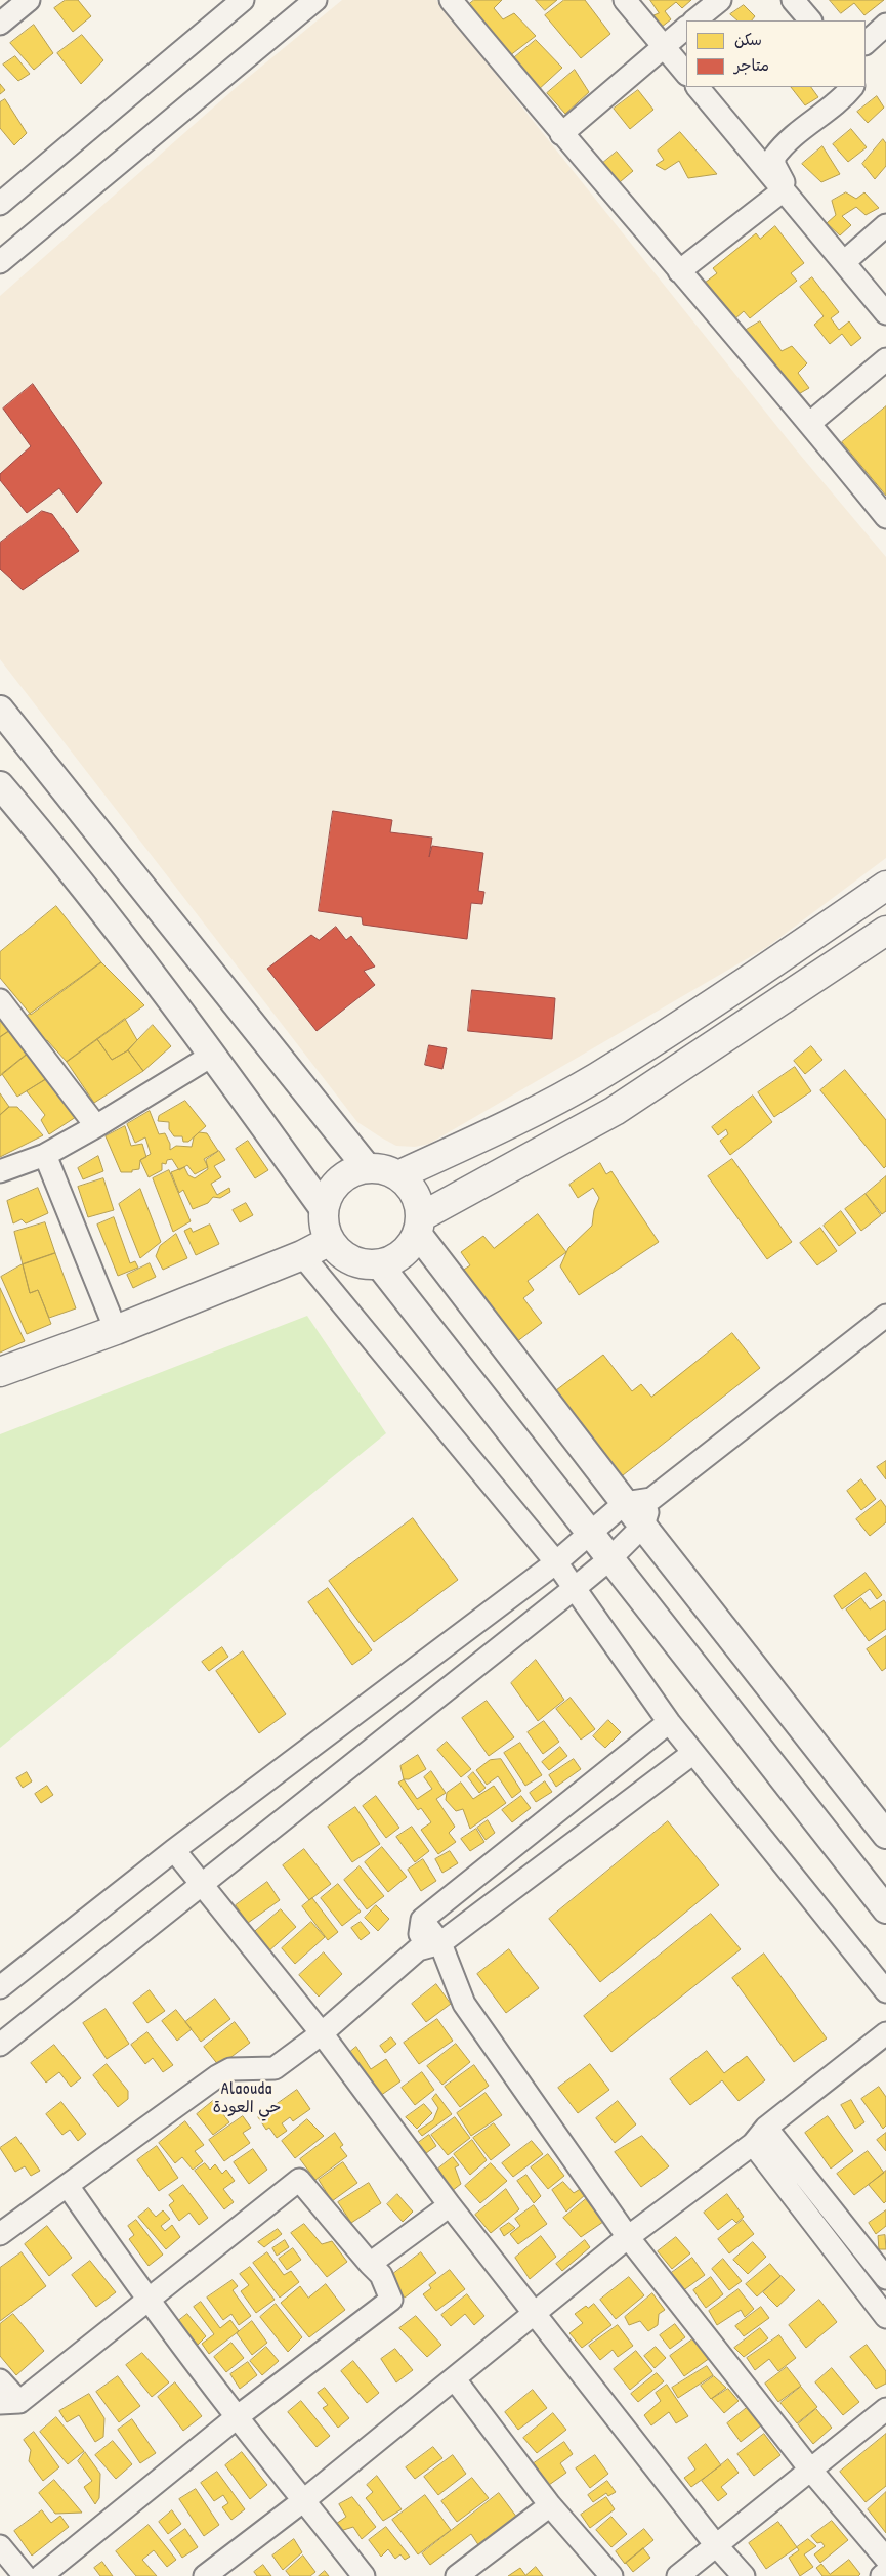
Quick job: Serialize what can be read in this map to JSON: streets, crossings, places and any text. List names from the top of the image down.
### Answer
{
  "districts": ["Alaouda حي العودة"],
  "legend": ["سكن", "متاجر"]
}
